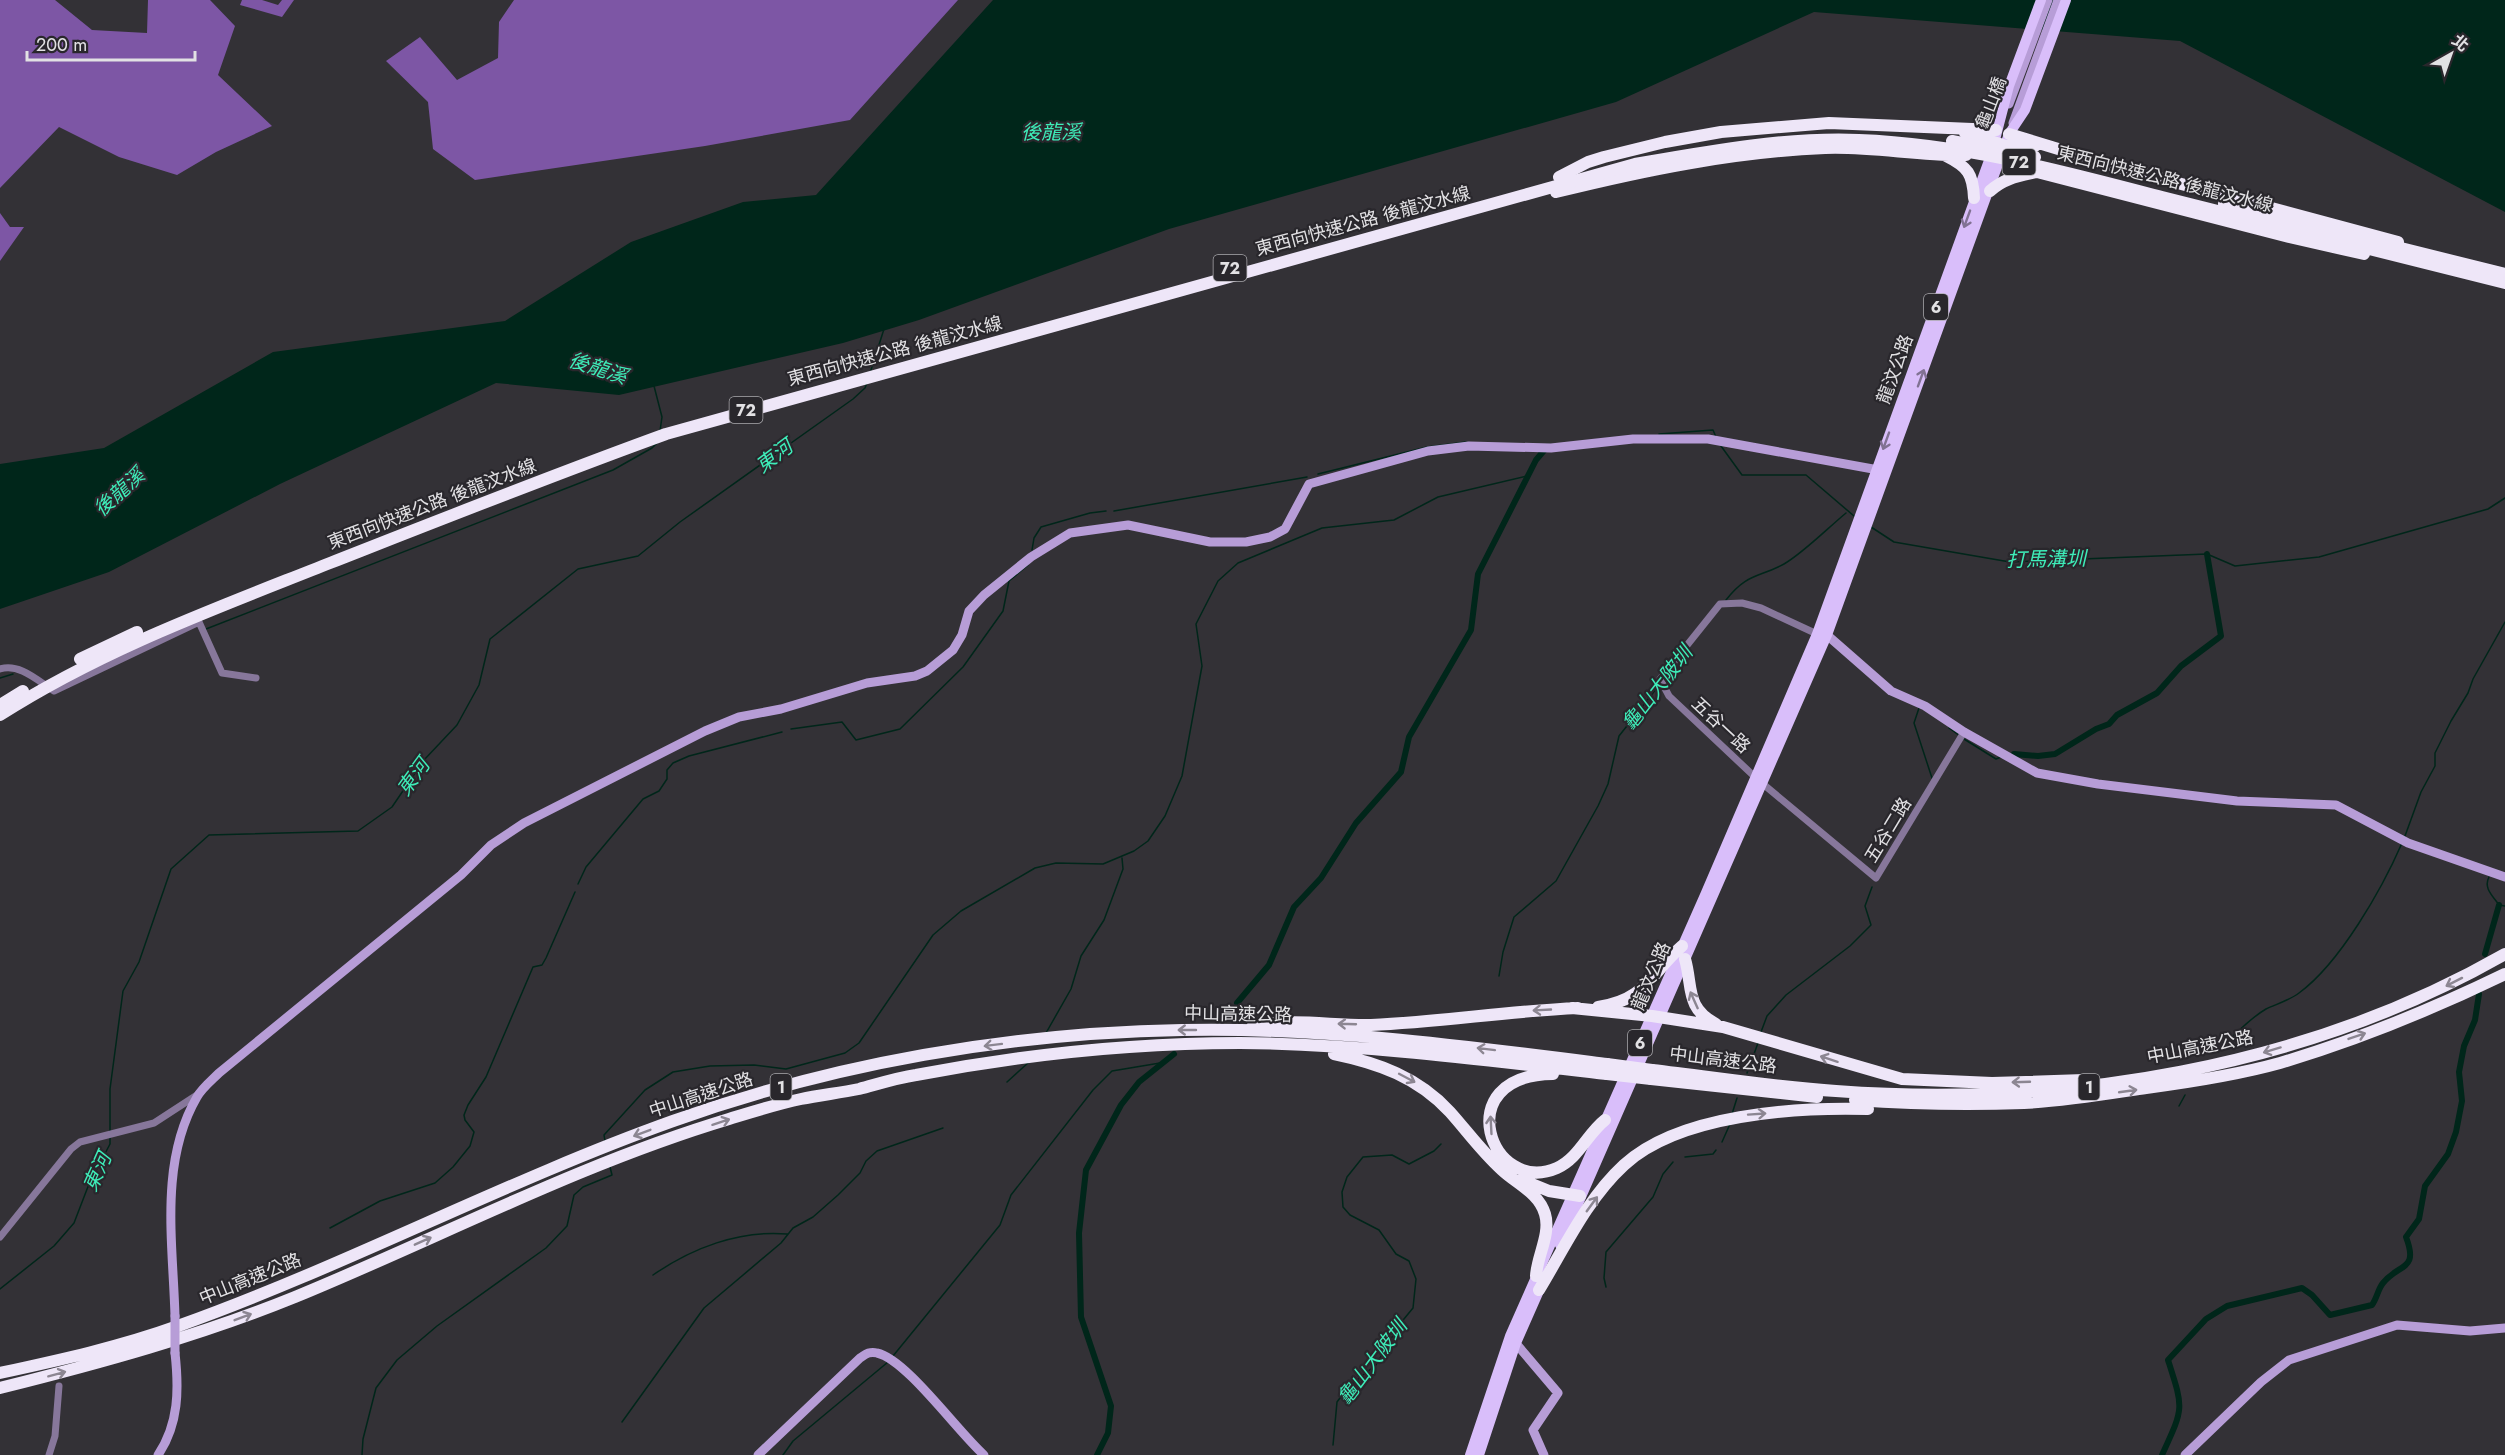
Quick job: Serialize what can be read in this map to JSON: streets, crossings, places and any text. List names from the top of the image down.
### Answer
{
  "streets": {
    "highway": [
      "72",
      "東西向快速公路 後龍汶水線",
      "中山高速公路",
      "1"
    ],
    "main road": ["龜山橋", "6", "龍汶公路"],
    "street": ["五谷一路", "五谷二路"]
  },
  "crossings": [
    ["龜山橋", "6"],
    ["龜山橋", "龍汶公路"],
    ["6", "龍汶公路"],
    ["龍汶公路", "五谷一路"],
    ["龍汶公路", "五谷二路"],
    ["五谷一路", "五谷二路"]
  ],
  "water": [
    "後龍溪",
    "東河",
    "打馬溝圳",
    "龜山大陂圳"
  ],
  "scale_bar": "200 m",
  "north": "top right"
}
